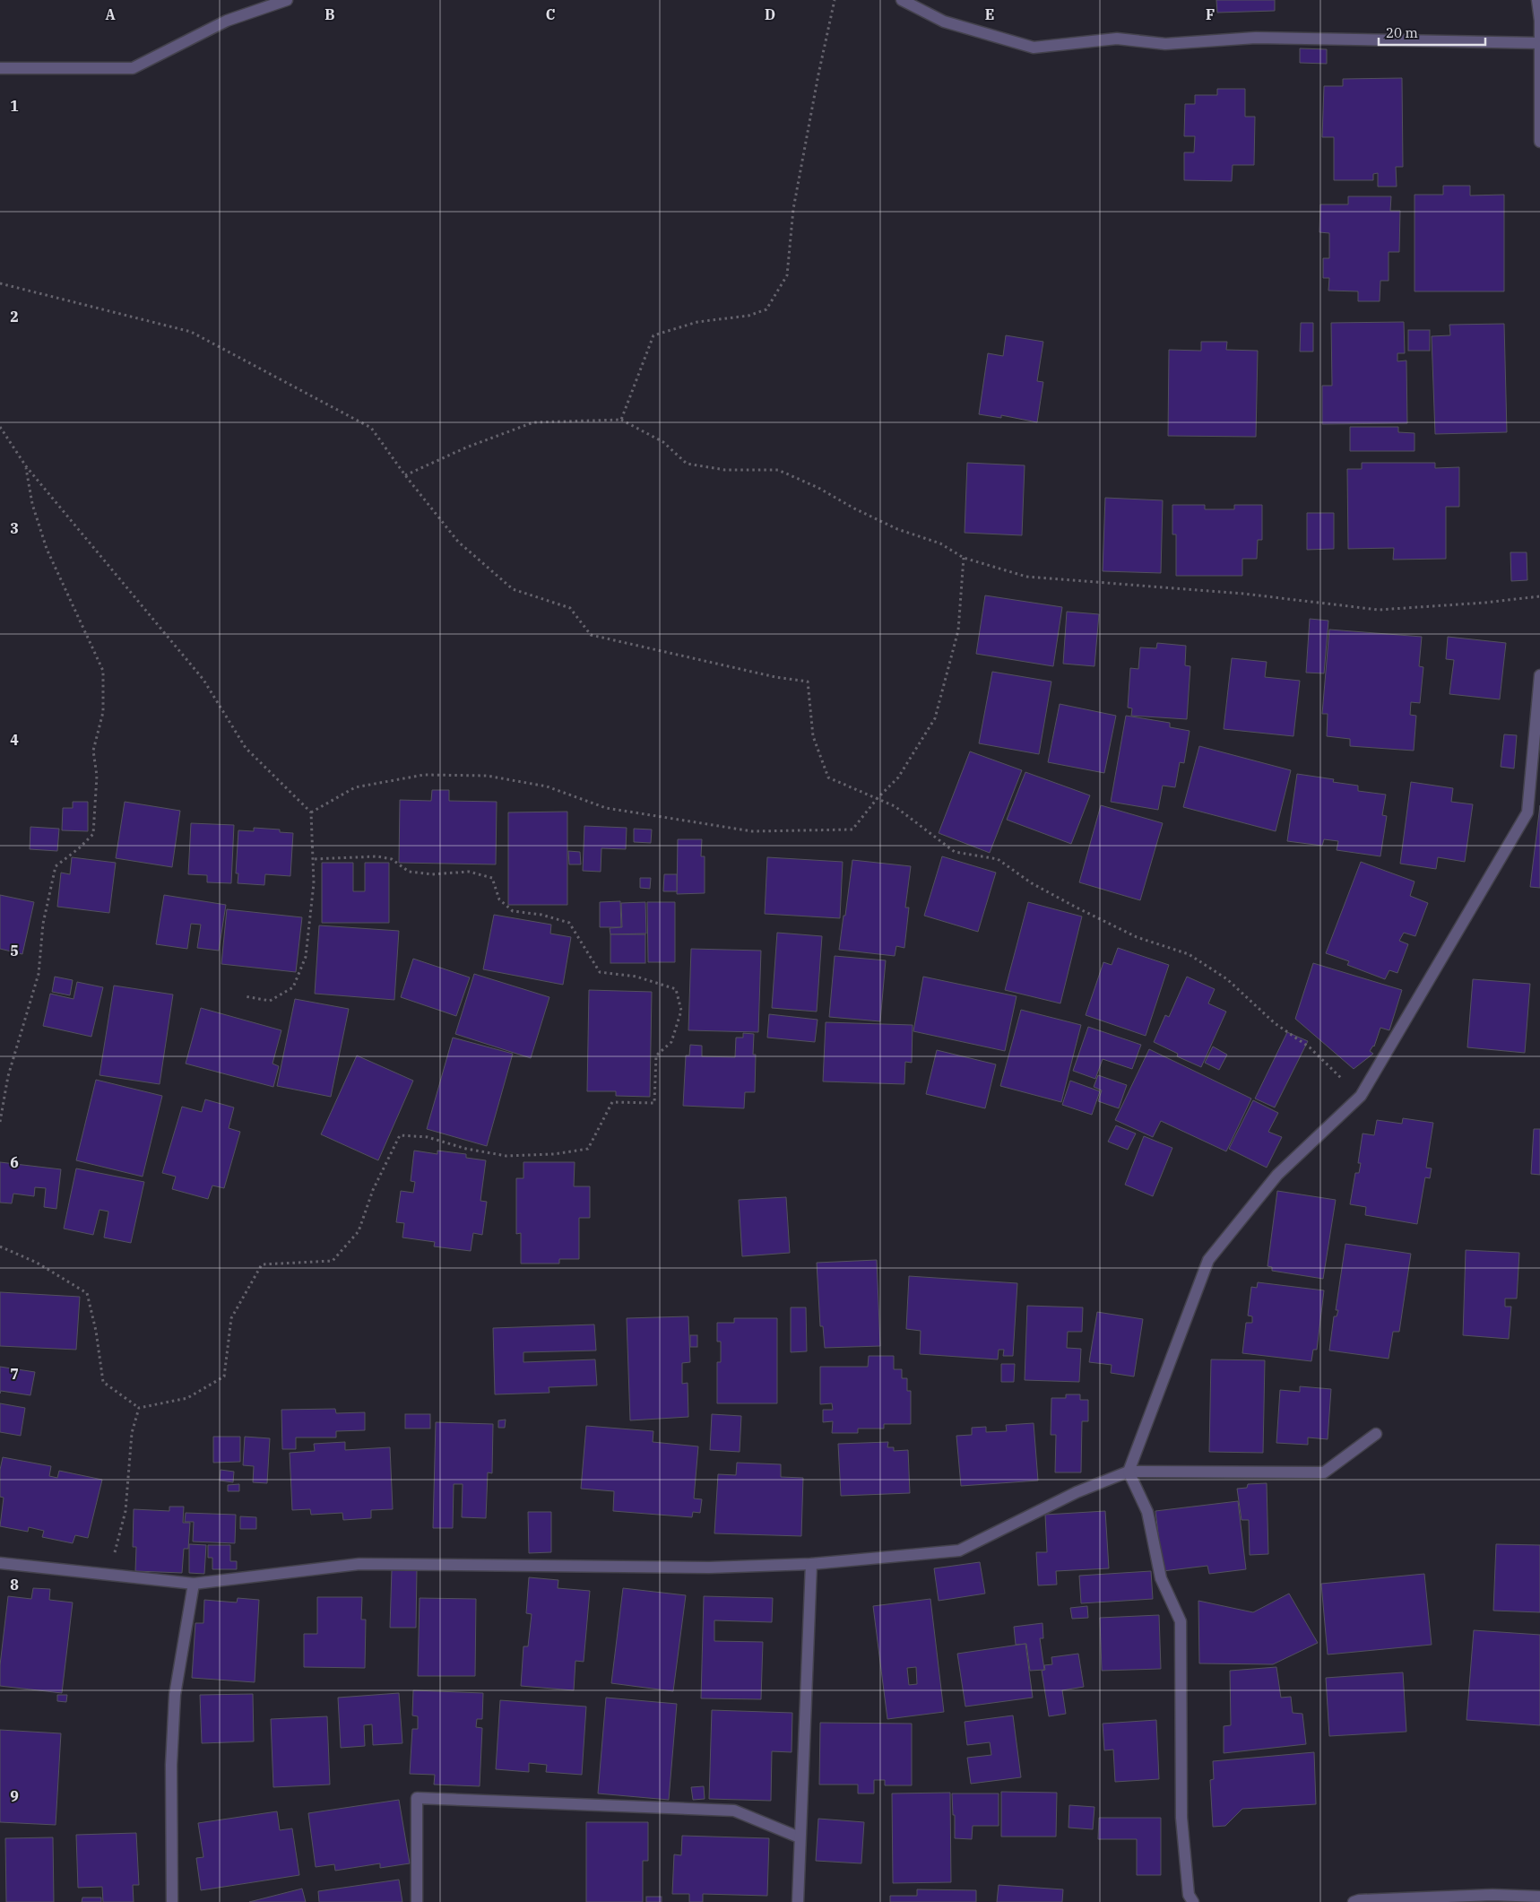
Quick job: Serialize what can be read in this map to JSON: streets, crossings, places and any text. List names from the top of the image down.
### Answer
{
  "scale_bar": "20 m",
  "grid": {
    "columns": [
      "A",
      "B",
      "C",
      "D",
      "E",
      "F"
    ],
    "rows": [
      "1",
      "2",
      "3",
      "4",
      "5",
      "6",
      "7",
      "8",
      "9"
    ]
  }
}
